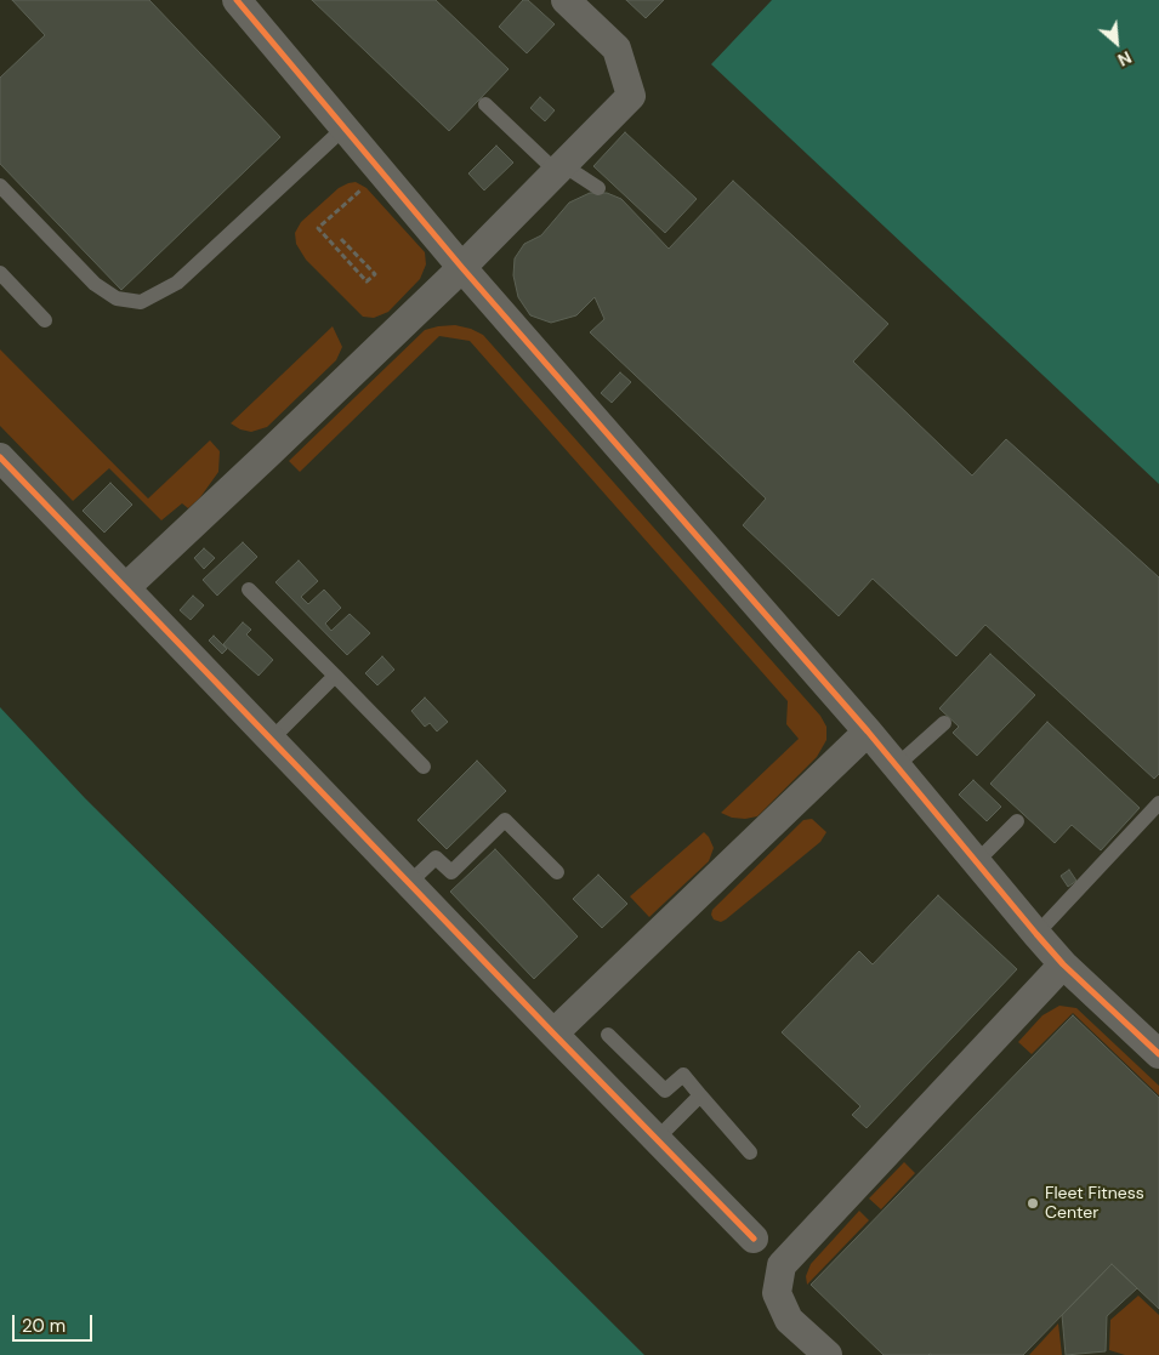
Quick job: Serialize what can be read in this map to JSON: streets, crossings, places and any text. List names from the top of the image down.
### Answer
{
  "places": ["Fleet Fitness Center"],
  "scale_bar": "20 m",
  "north": "bottom right"
}
